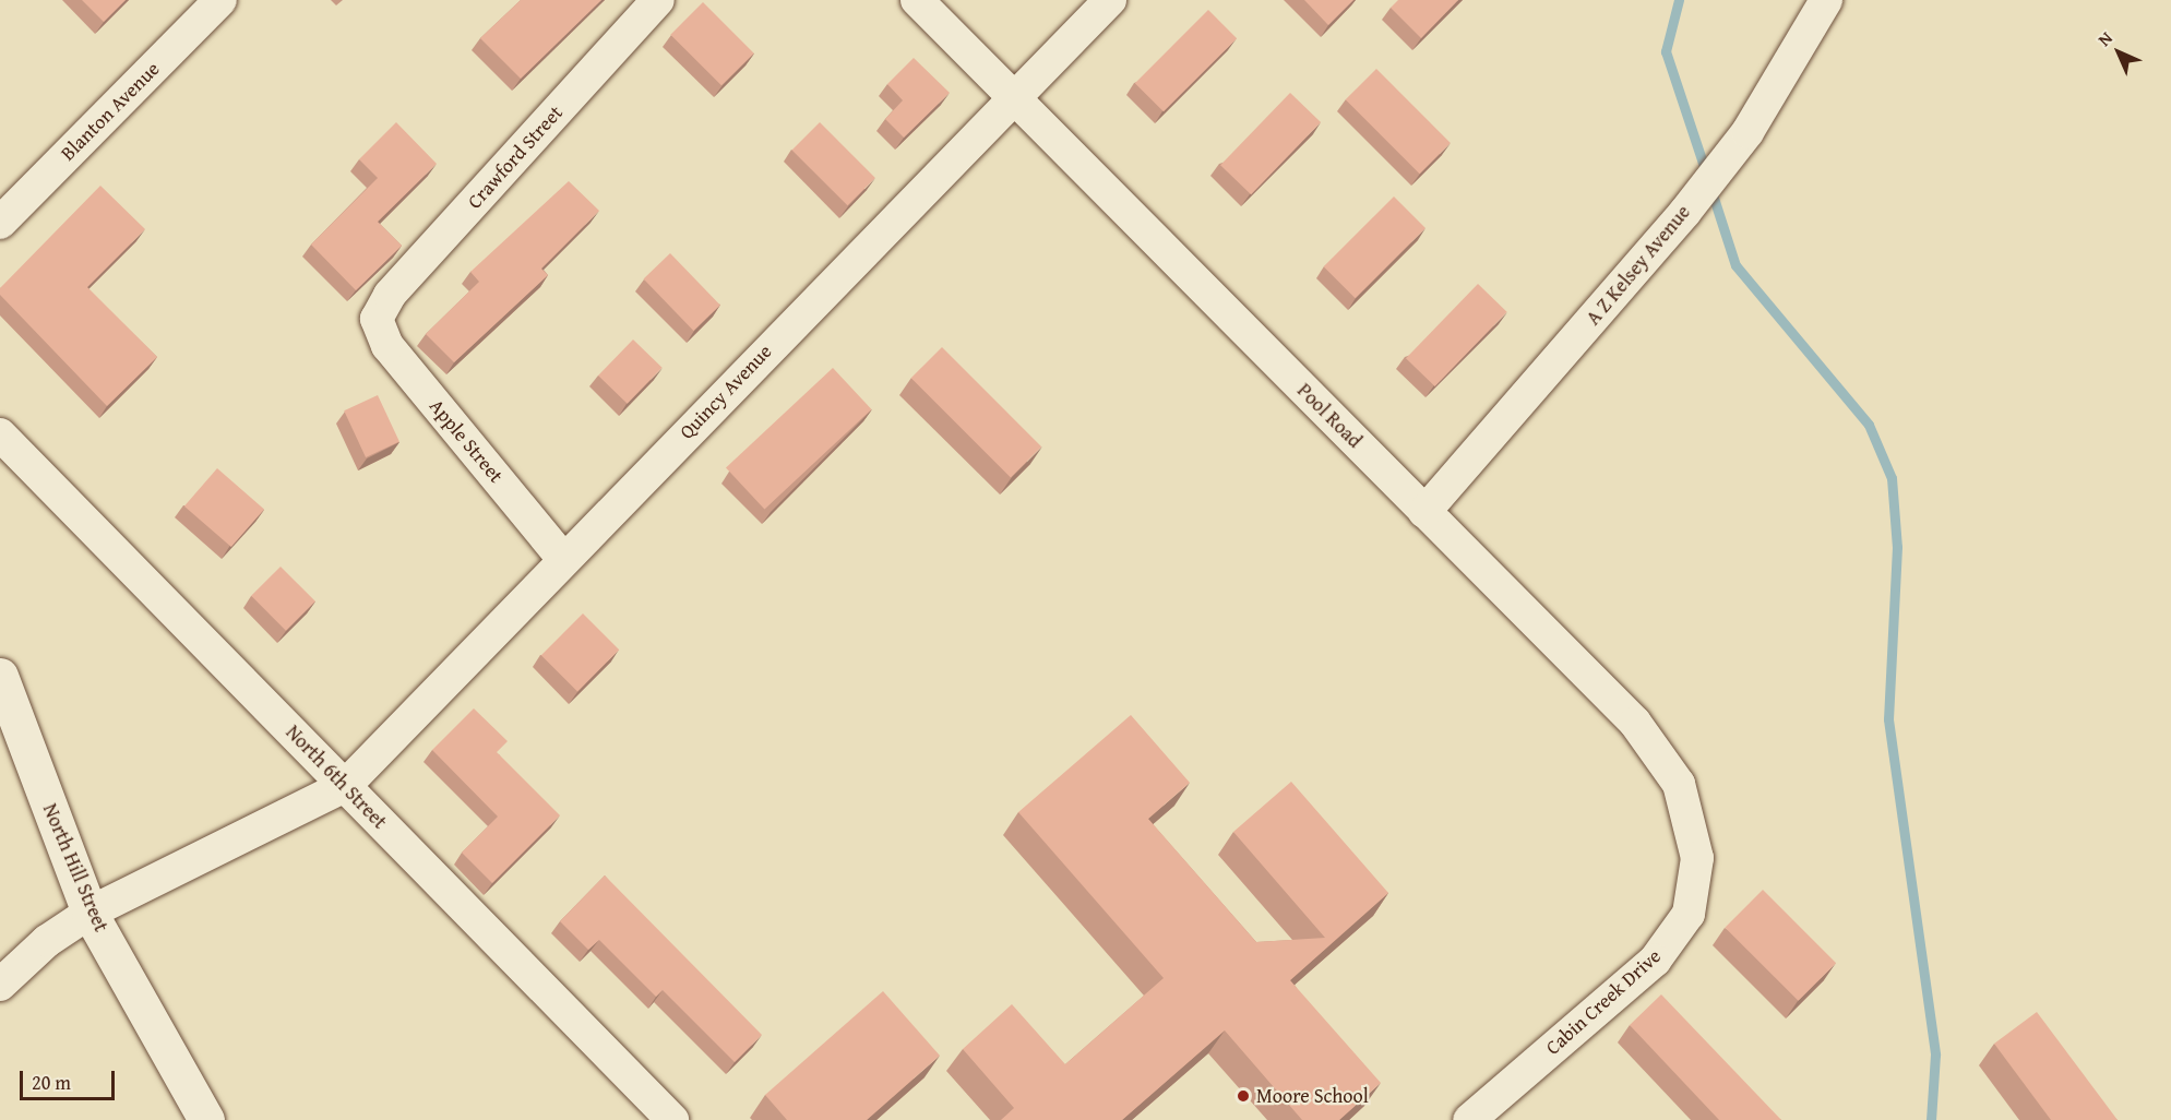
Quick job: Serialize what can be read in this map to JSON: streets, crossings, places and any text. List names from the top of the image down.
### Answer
{
  "streets": {
    "street": [
      "Blanton Avenue",
      "Crawford Street",
      "A Z Kelsey Avenue",
      "Quincy Avenue",
      "Pool Road",
      "Apple Street",
      "North 6th Street",
      "North Hill Street",
      "Cabin Creek Drive"
    ]
  },
  "crossings": [
    ["Crawford Street", "Apple Street"],
    ["A Z Kelsey Avenue", "Pool Road"],
    ["Quincy Avenue", "Pool Road"],
    ["Quincy Avenue", "Apple Street"],
    ["Quincy Avenue", "North 6th Street"],
    ["Quincy Avenue", "North Hill Street"],
    ["Pool Road", "Cabin Creek Drive"]
  ],
  "places": ["Moore School"],
  "scale_bar": "20 m",
  "north": "top left"
}
